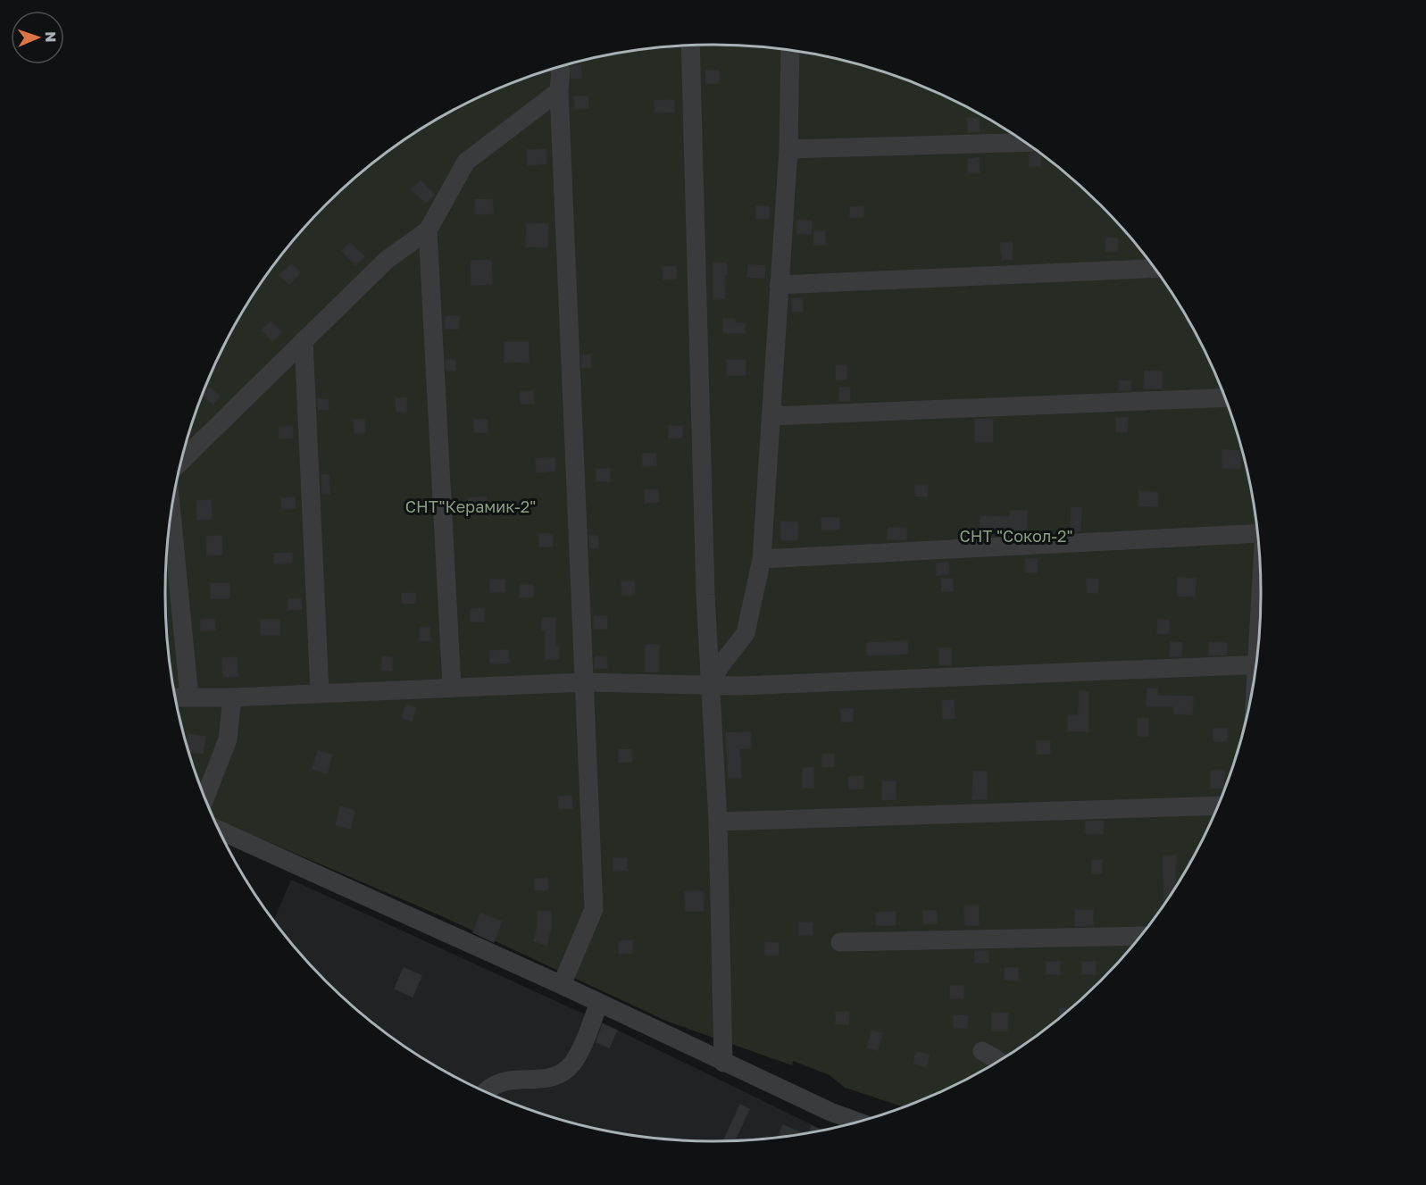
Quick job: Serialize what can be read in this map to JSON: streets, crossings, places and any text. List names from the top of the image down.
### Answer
{
  "parks": ["СНТ\"Керамик-2\"", "СНТ \"Сокол-2\""],
  "north": "right"
}
